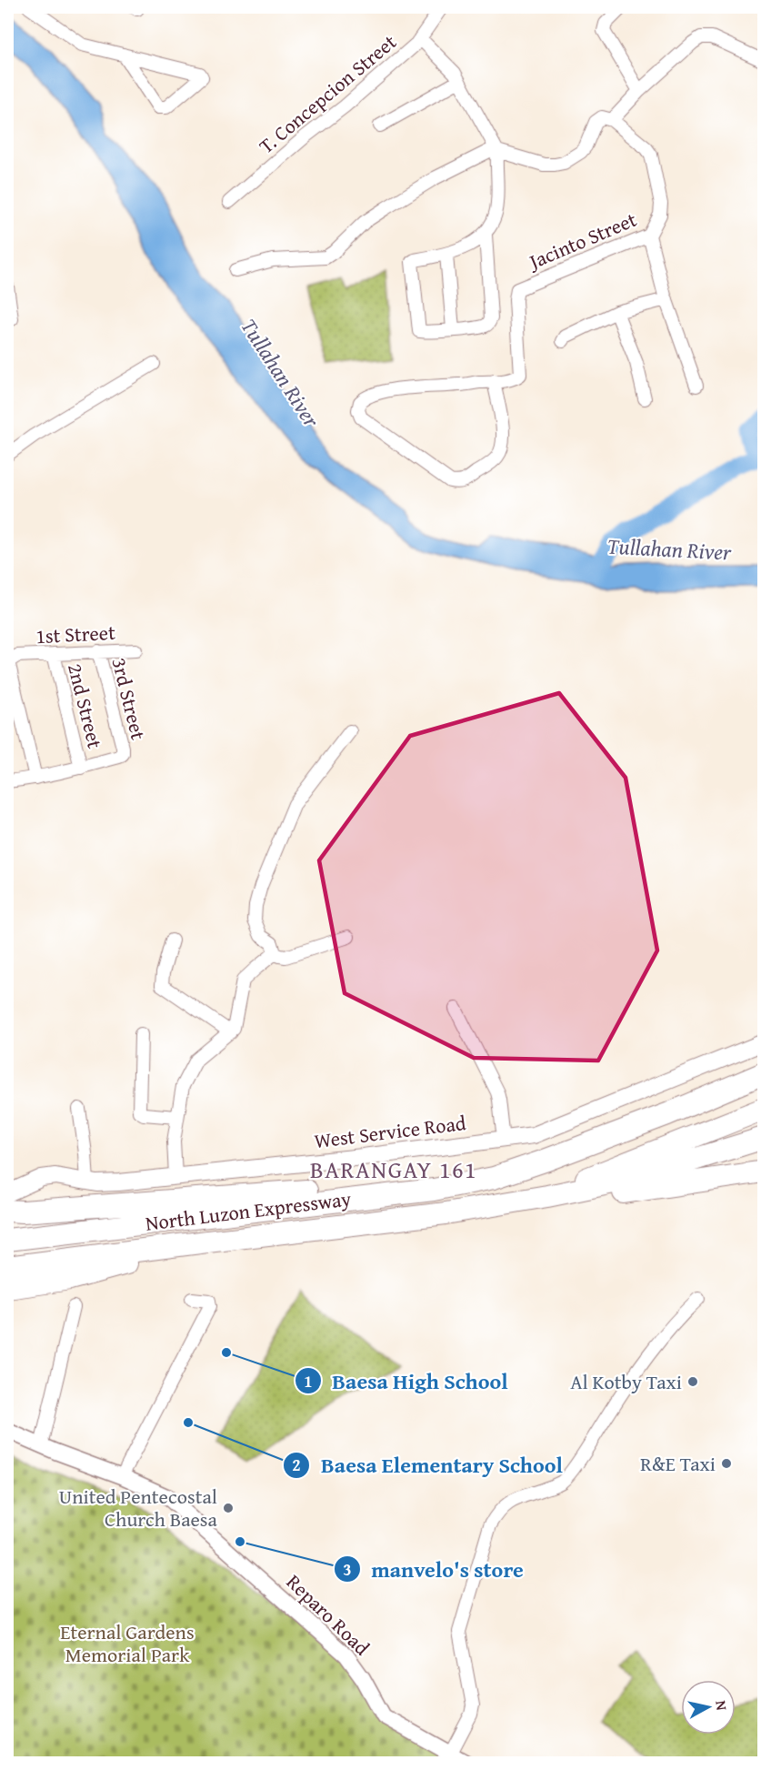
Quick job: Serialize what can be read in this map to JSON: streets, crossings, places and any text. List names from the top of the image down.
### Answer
{
  "streets": {
    "highway": ["North Luzon Expressway"],
    "main road": ["West Service Road"],
    "street": [
      "T. Concepcion Street",
      "Jacinto Street",
      "1st Street",
      "3rd Street",
      "2nd Street",
      "Reparo Road"
    ]
  },
  "crossings": [
    ["1st Street", "3rd Street"],
    ["1st Street", "2nd Street"],
    ["3rd Street", "2nd Street"]
  ],
  "districts": ["BARANGAY 161"],
  "water": ["Tullahan River"],
  "parks": ["Eternal Gardens Memorial Park"],
  "places": [
    "Baesa High School",
    "Al Kotby Taxi",
    "Baesa Elementary School",
    "R&E Taxi",
    "United Pentecostal Church Baesa",
    "manvelo's store"
  ],
  "north": "right"
}
